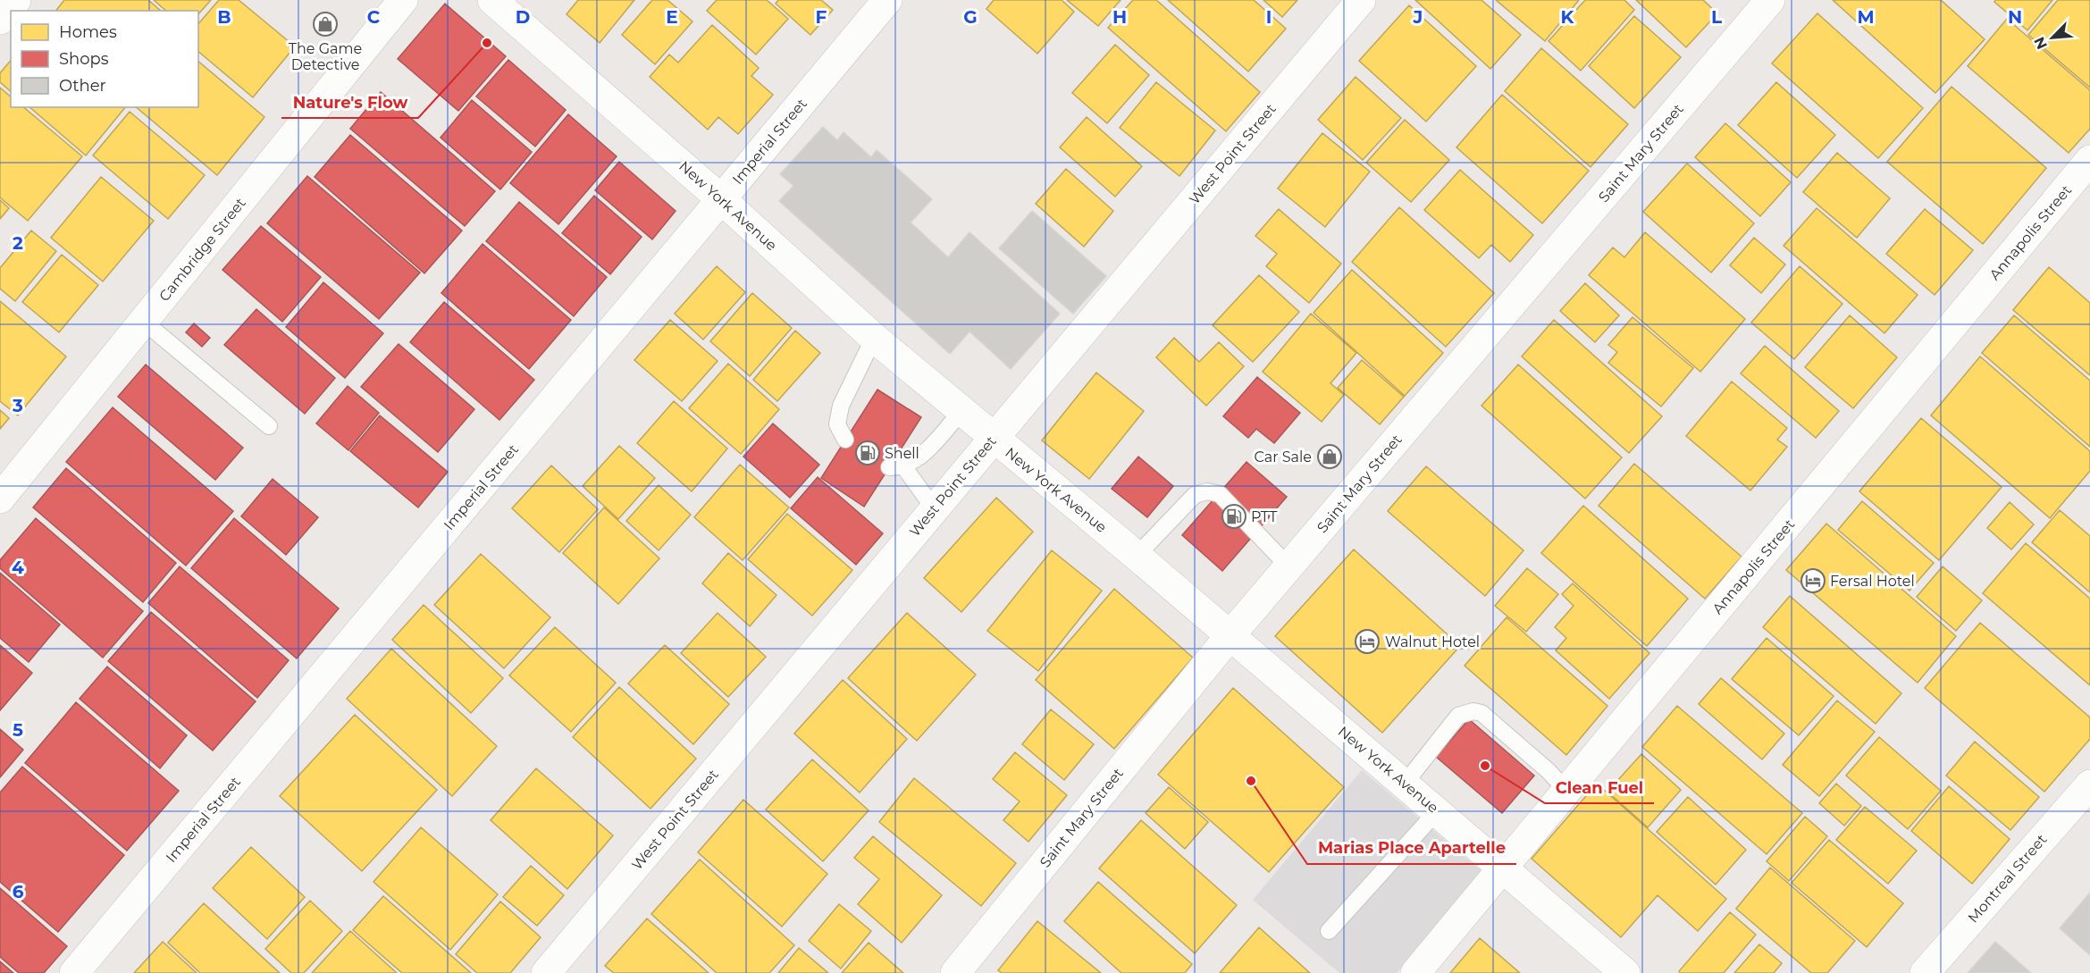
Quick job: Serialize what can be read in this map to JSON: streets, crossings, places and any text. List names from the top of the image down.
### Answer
{
  "streets": {
    "street": [
      "Imperial Street",
      "Saint Mary Street",
      "West Point Street",
      "New York Avenue",
      "Annapolis Street",
      "Cambridge Street",
      "Montreal Street"
    ]
  },
  "crossings": [
    ["Imperial Street", "New York Avenue"],
    ["Saint Mary Street", "New York Avenue"],
    ["West Point Street", "New York Avenue"],
    ["New York Avenue", "Annapolis Street"]
  ],
  "places": {
    "shop": ["The Game Detective", "Car Sale"],
    "other": ["Nature's Flow", "Clean Fuel", "Marias Place Apartelle"],
    "fuel station": ["Shell", "PTT"],
    "hotel": ["Fersal Hotel", "Walnut Hotel"]
  },
  "legend": ["Homes", "Shops", "Other"],
  "north": "bottom left",
  "grid": {
    "columns": [
      "B",
      "C",
      "D",
      "E",
      "F",
      "G",
      "H",
      "I",
      "J",
      "K",
      "L",
      "M",
      "N"
    ],
    "rows": [
      "2",
      "3",
      "4",
      "5",
      "6"
    ]
  }
}
